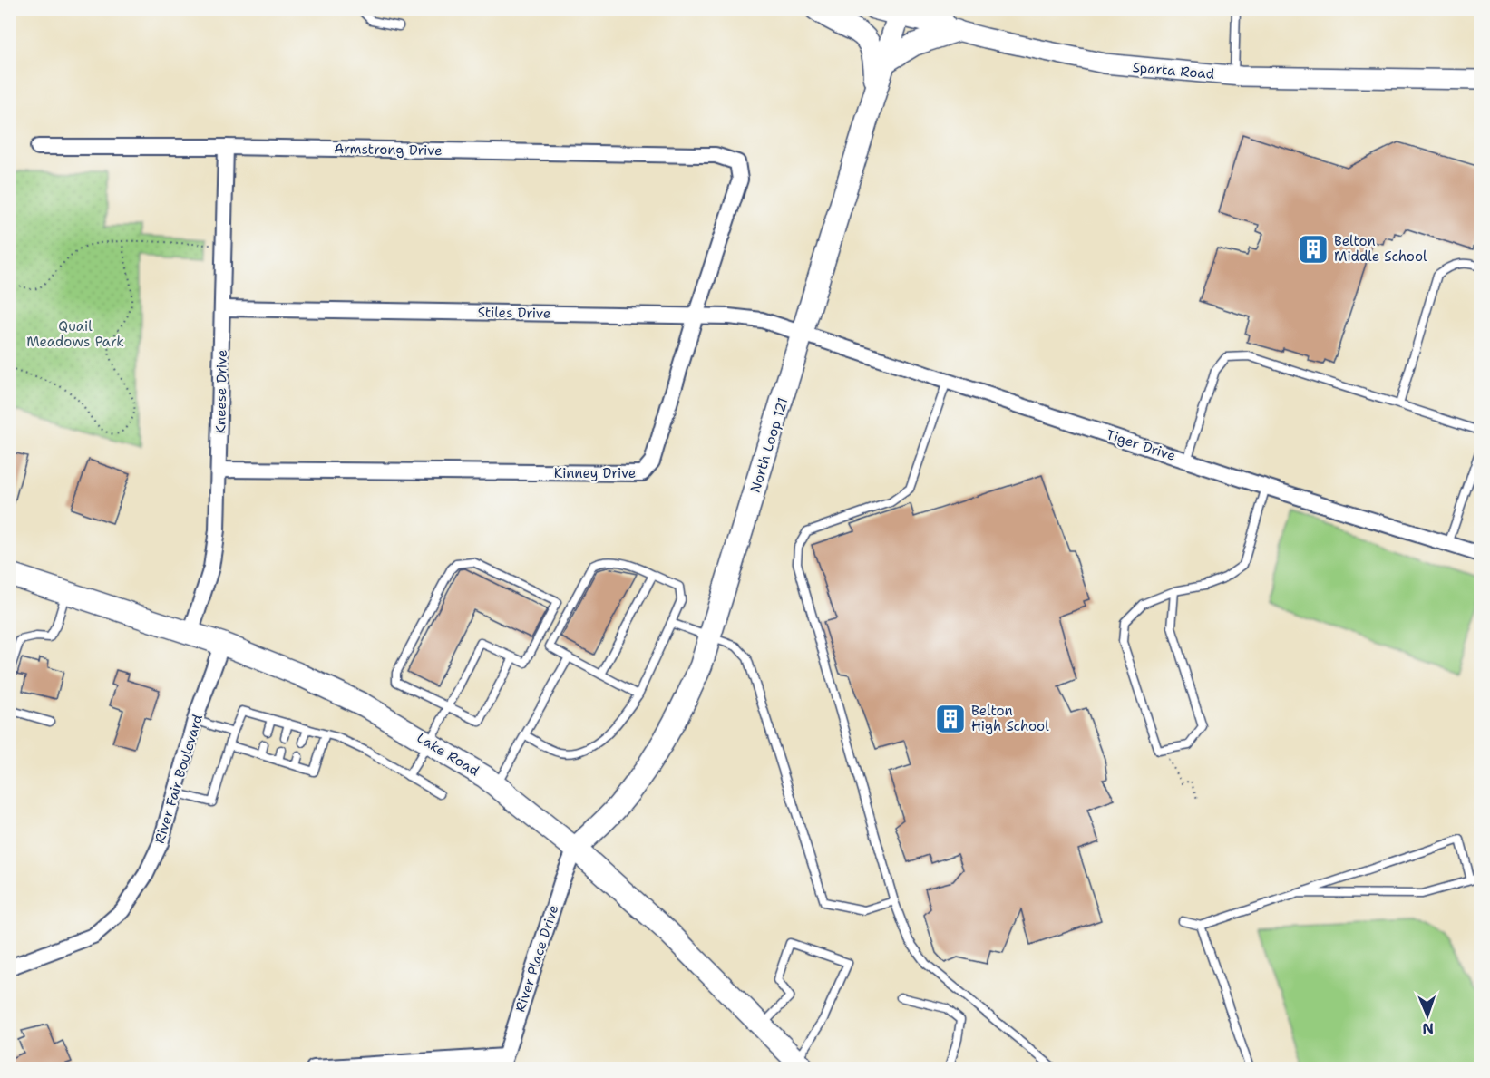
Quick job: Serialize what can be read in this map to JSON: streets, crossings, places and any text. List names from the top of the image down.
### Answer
{
  "streets": {
    "main road": ["North Loop 121", "Lake Road"],
    "street": [
      "Sparta Road",
      "Armstrong Drive",
      "Stiles Drive",
      "Kneese Drive",
      "Tiger Drive",
      "Kinney Drive",
      "River Fair Boulevard",
      "River Place Drive"
    ]
  },
  "crossings": [
    ["Sparta Road", "North Loop 121"],
    ["Armstrong Drive", "Kneese Drive"],
    ["Armstrong Drive", "Kinney Drive"],
    ["Stiles Drive", "Kneese Drive"],
    ["Stiles Drive", "North Loop 121"],
    ["Stiles Drive", "Tiger Drive"],
    ["Stiles Drive", "Kinney Drive"],
    ["Kneese Drive", "Kinney Drive"],
    ["Kneese Drive", "Lake Road"],
    ["North Loop 121", "Tiger Drive"],
    ["North Loop 121", "Lake Road"],
    ["North Loop 121", "River Place Drive"],
    ["Lake Road", "River Fair Boulevard"],
    ["Lake Road", "River Place Drive"]
  ],
  "parks": ["Quail Meadows Park"],
  "places": {
    "building": ["Belton Middle School", "Belton High School"]
  },
  "north": "bottom"
}
